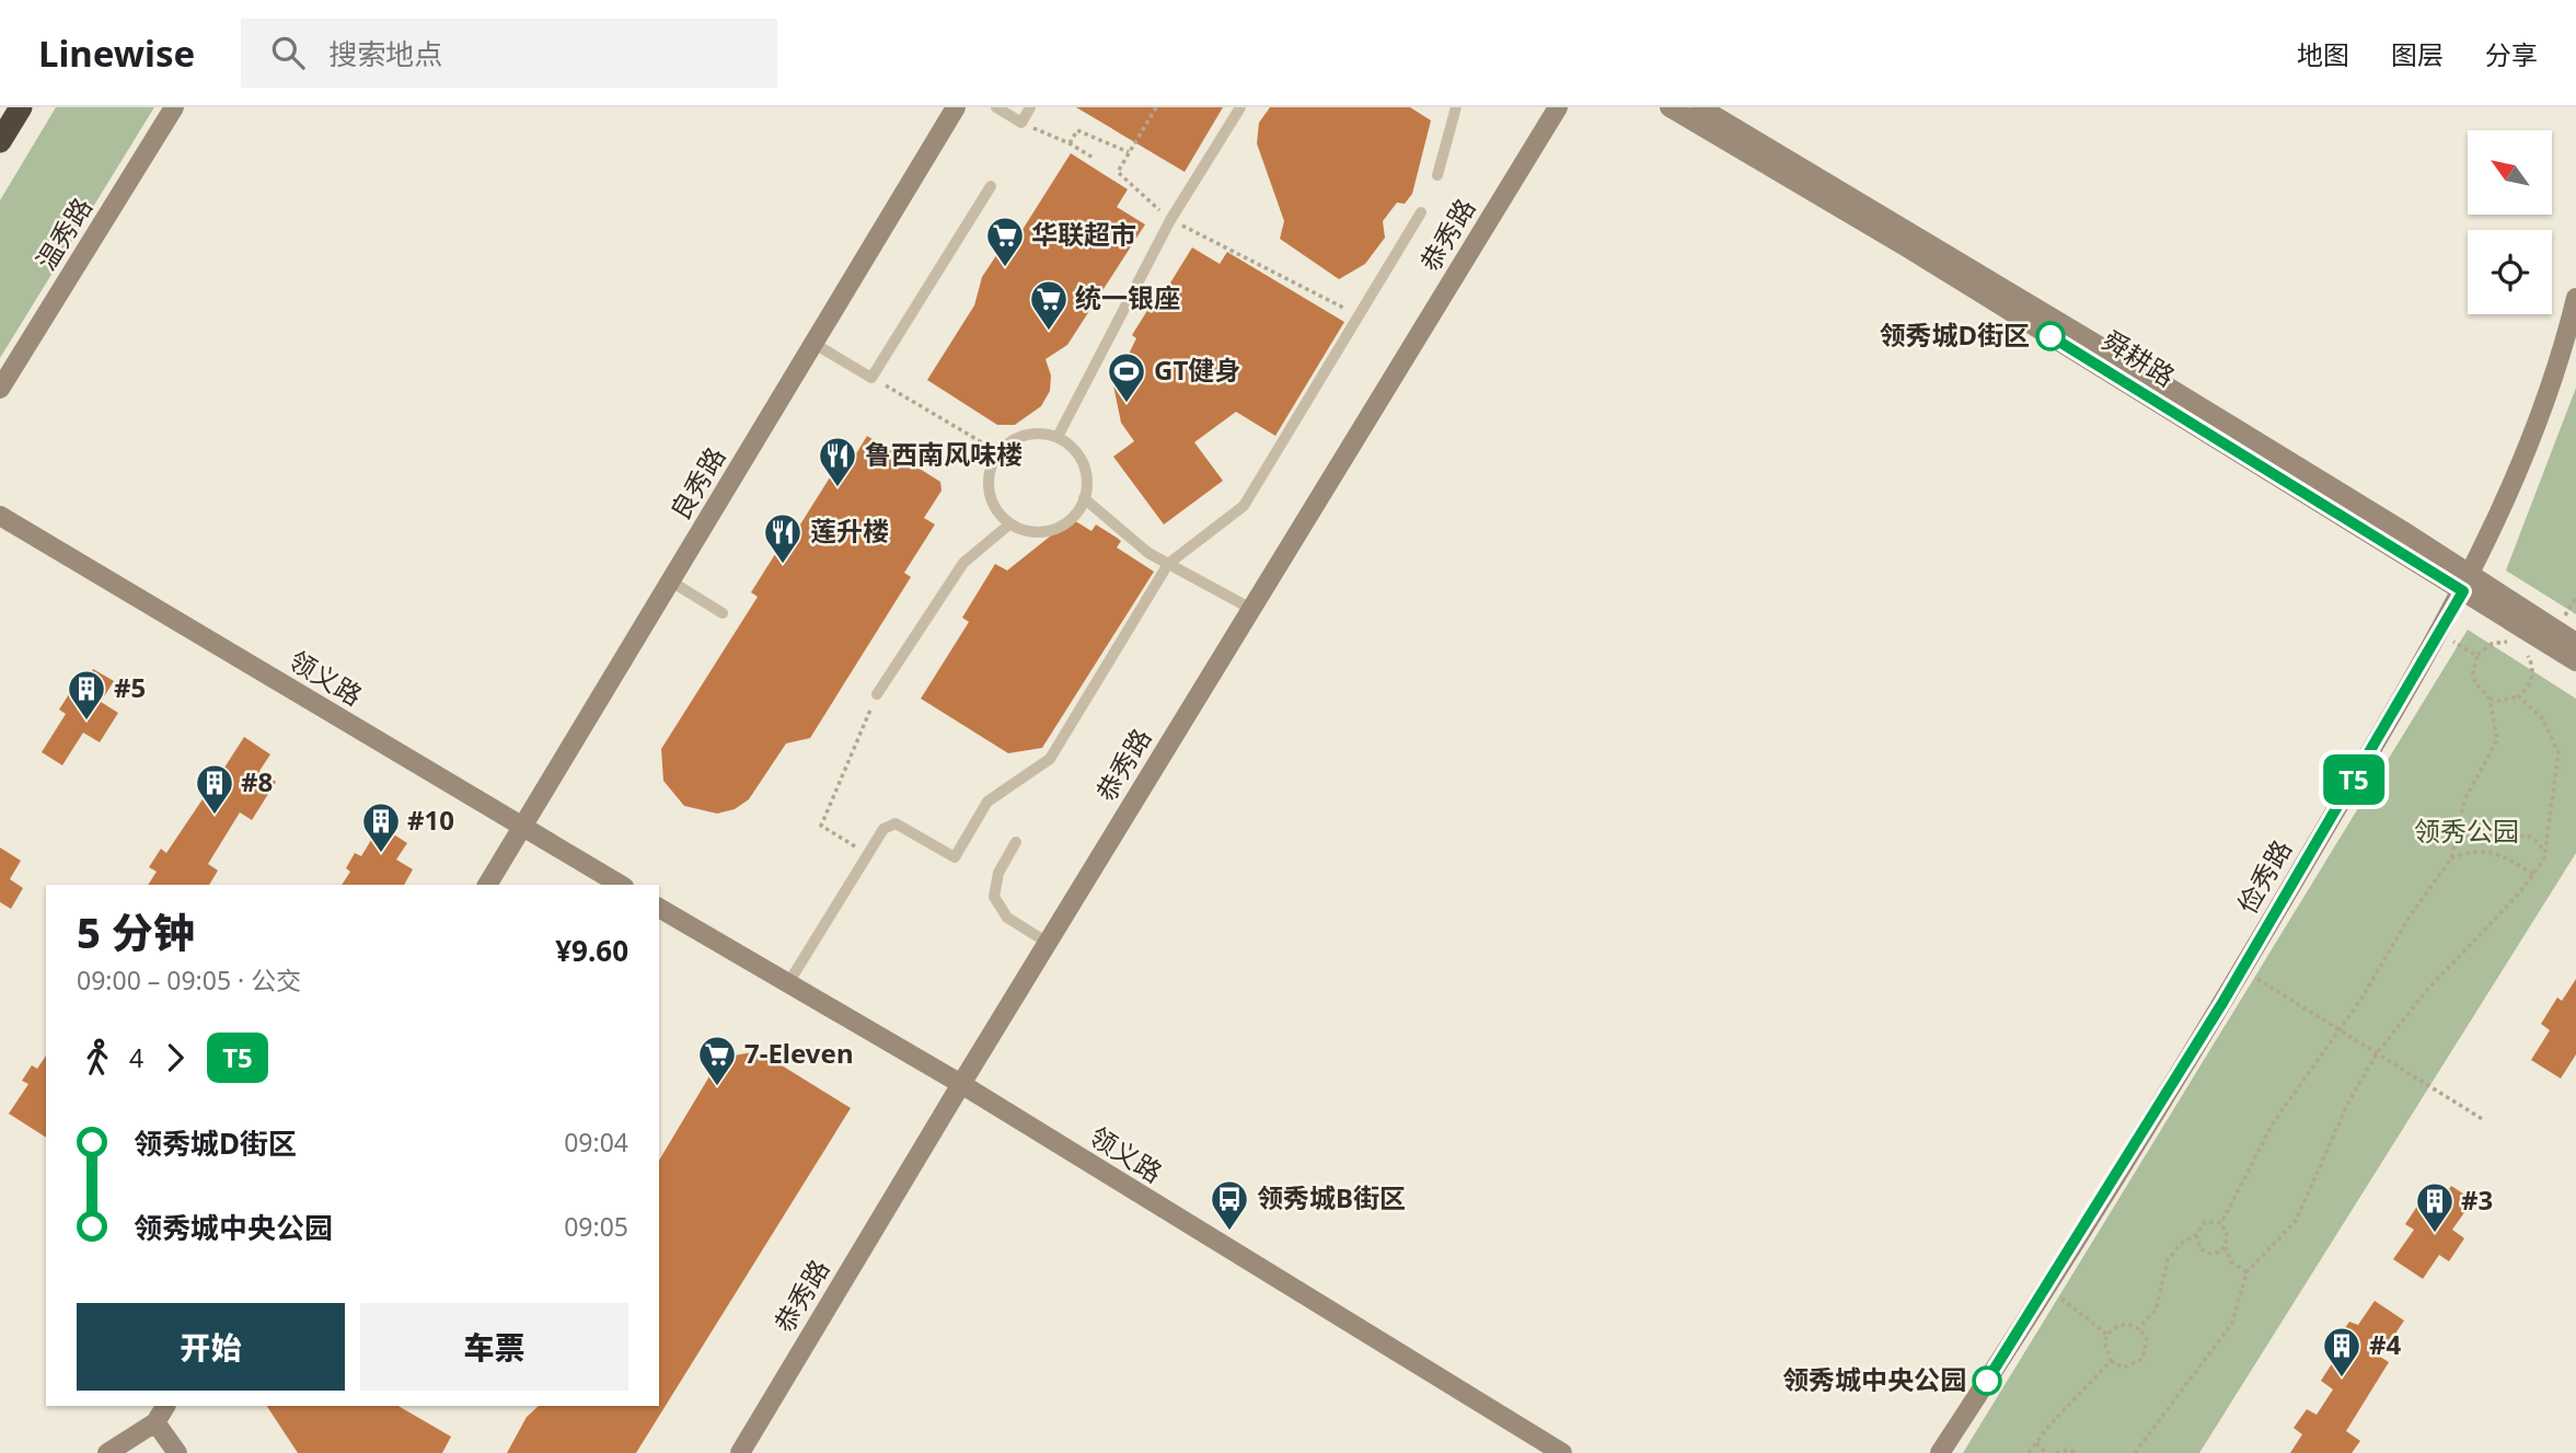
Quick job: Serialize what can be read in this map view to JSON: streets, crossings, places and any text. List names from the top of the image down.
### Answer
{
  "streets": {
    "street": [
      "温秀路",
      "恭秀路",
      "舜耕路",
      "良秀路",
      "领义路",
      "俭秀路"
    ]
  },
  "crossings": [
    ["恭秀路", "领义路"],
    ["舜耕路", "俭秀路"],
    ["良秀路", "领义路"]
  ],
  "parks": ["领秀公园"],
  "places": {
    "supermarket": ["华联超市", "统一银座", "7-Eleven"],
    "other": ["领秀城D街区", "领秀城中央公园"],
    "sports": ["GT健身"],
    "restaurant": ["鲁西南风味楼", "莲升楼"],
    "building": [
      "#5",
      "#8",
      "#10",
      "#3",
      "#4"
    ],
    "bus stop": ["领秀城B街区"]
  },
  "lines": ["bus line T5"],
  "north": "top left",
  "page": {
    "header": "Linewise",
    "search": "搜索地点",
    "nav": ["地图", "图层", "分享"],
    "on_map": "T5",
    "heading": ["5 分钟", "09:00 – 09:05 · 公交", "¥9.60"],
    "legs": ["4", "T5"],
    "list": [
      {
        "name": "领秀城D街区",
        "value": "09:04"
      },
      {
        "name": "领秀城中央公园",
        "value": "09:05"
      }
    ],
    "buttons": ["开始", "车票"]
  }
}
